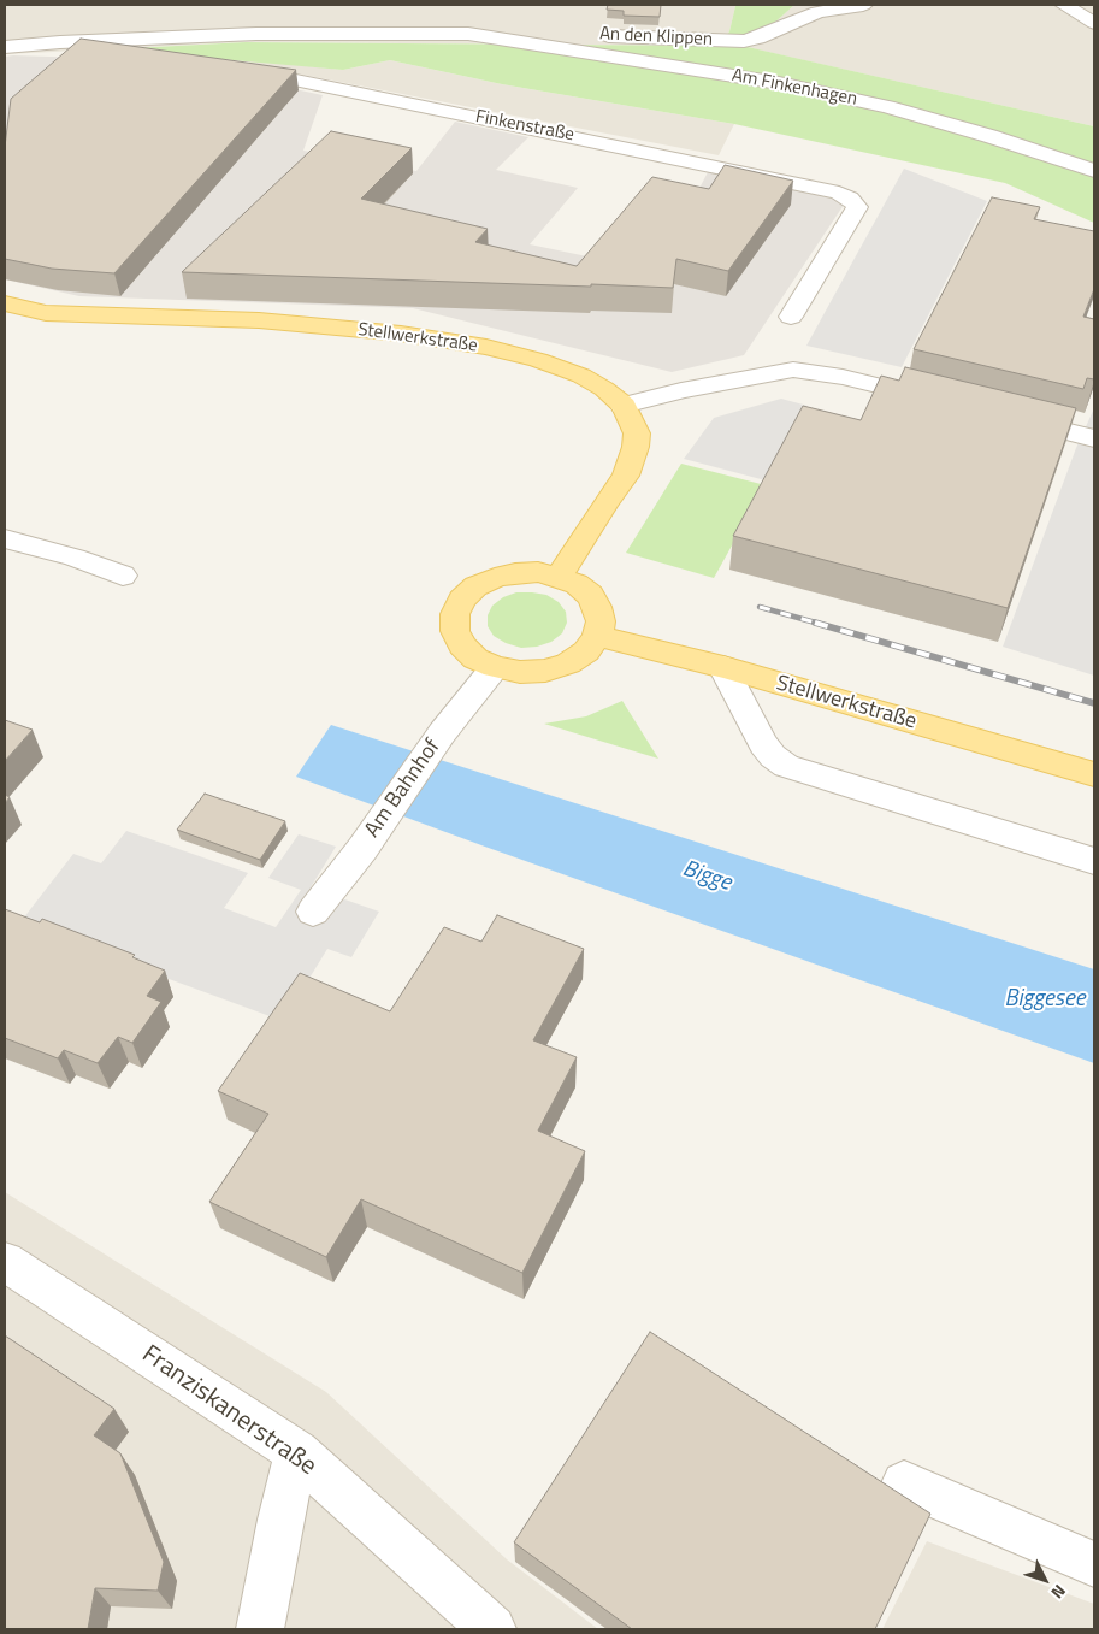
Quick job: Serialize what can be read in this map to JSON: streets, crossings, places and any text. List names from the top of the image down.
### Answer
{
  "streets": {
    "main road": ["Stellwerkstraße"],
    "street": [
      "An den Klippen",
      "Am Finkenhagen",
      "Finkenstraße",
      "Am Bahnhof",
      "Franziskanerstraße"
    ]
  },
  "crossings": [
    ["An den Klippen", "Am Finkenhagen"],
    ["Stellwerkstraße", "Am Bahnhof"]
  ],
  "water": ["Bigge", "Biggesee"],
  "north": "bottom right"
}
